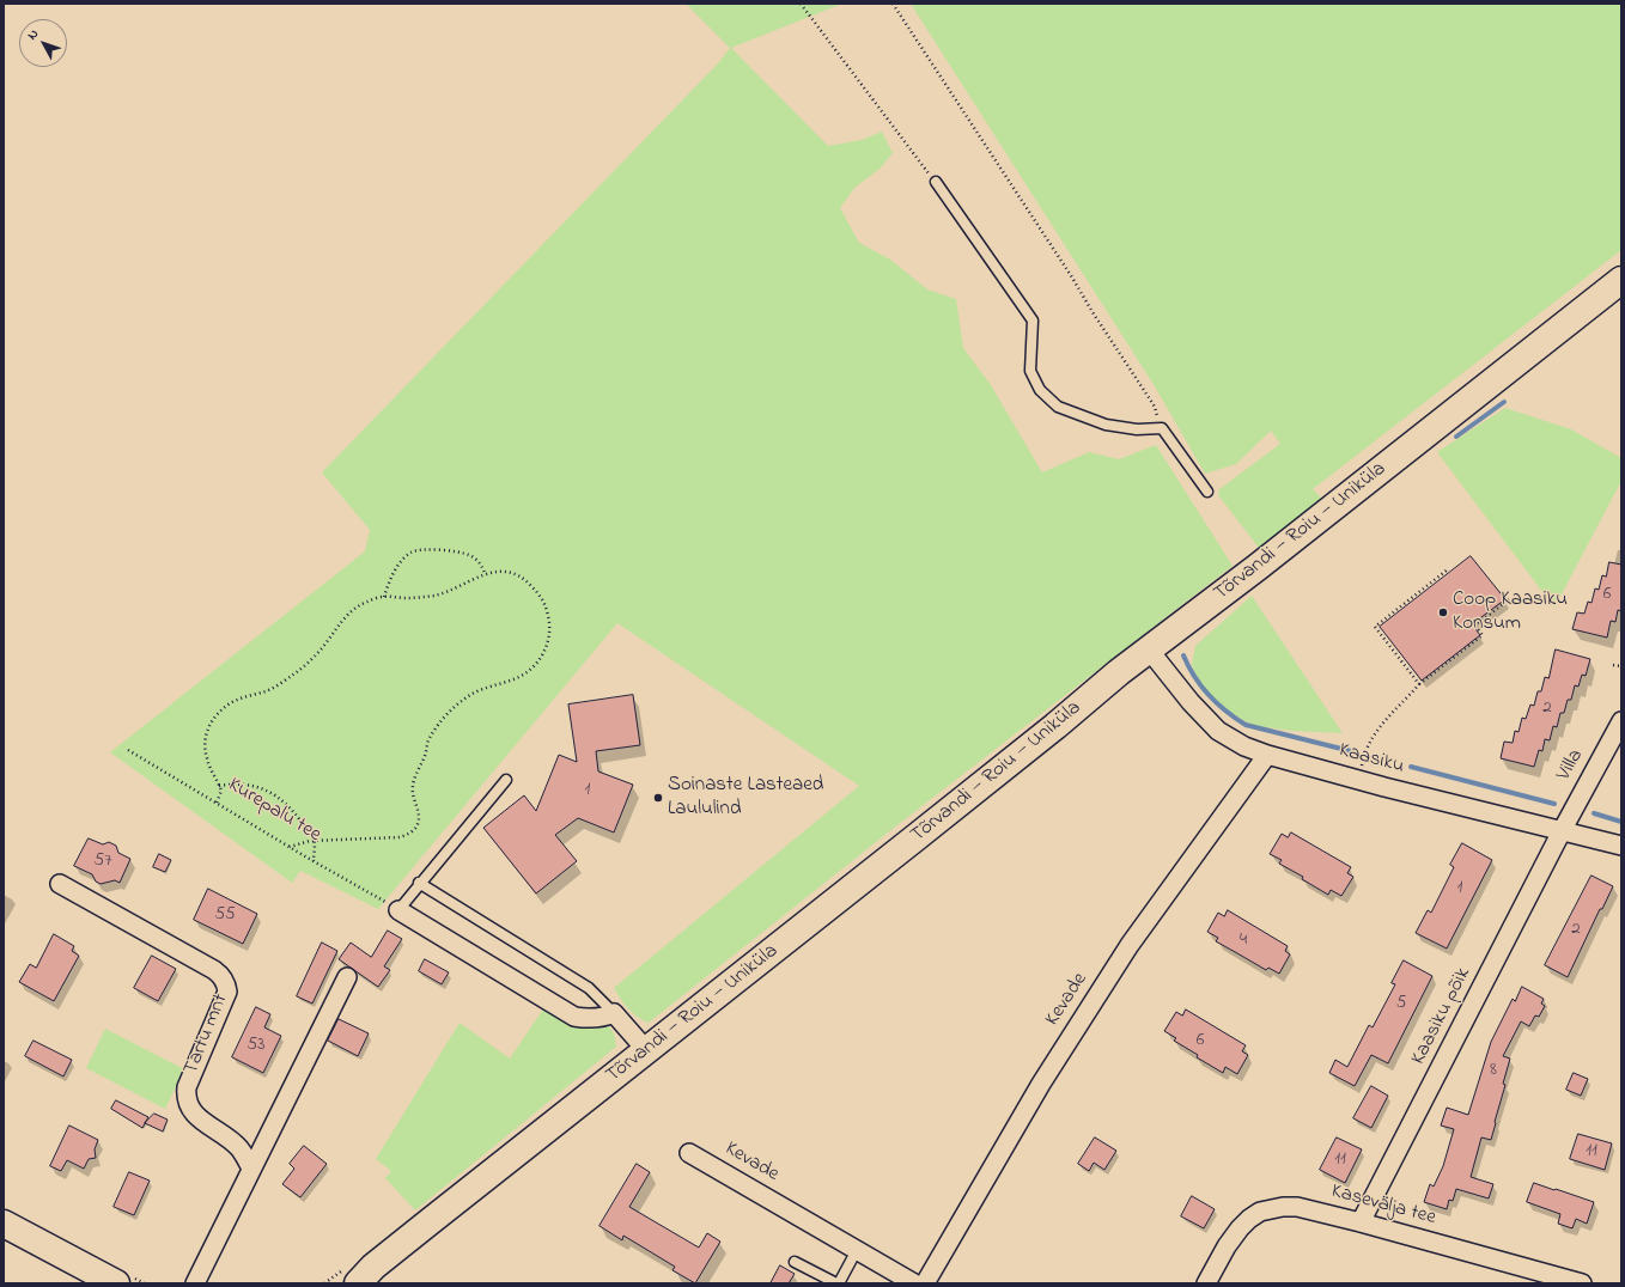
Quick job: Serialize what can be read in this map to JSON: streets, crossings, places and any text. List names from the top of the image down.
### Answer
{
  "streets": {
    "street": [
      "Tõrvandi — Roiu — Uniküla",
      "Kaasiku",
      "Villa",
      "Kevade",
      "Kaasiku põik",
      "Tartu mnt",
      "Kasevälja tee"
    ],
    "path": ["Kurepalu tee"]
  },
  "crossings": [
    ["Tõrvandi — Roiu — Uniküla", "Kaasiku"],
    ["Kaasiku", "Villa"],
    ["Kaasiku", "Kevade"],
    ["Kaasiku", "Kaasiku põik"],
    ["Villa", "Kaasiku põik"],
    ["Kaasiku põik", "Kasevälja tee"]
  ],
  "places": ["Coop Kaasiku Konsum", "Soinaste Lasteaed Laululind"],
  "house_numbers": [
    "6",
    "2",
    "1",
    "57",
    "1",
    "55",
    "2",
    "4",
    "5",
    "6",
    "53",
    "8",
    "11",
    "11"
  ],
  "north": "top left"
}
